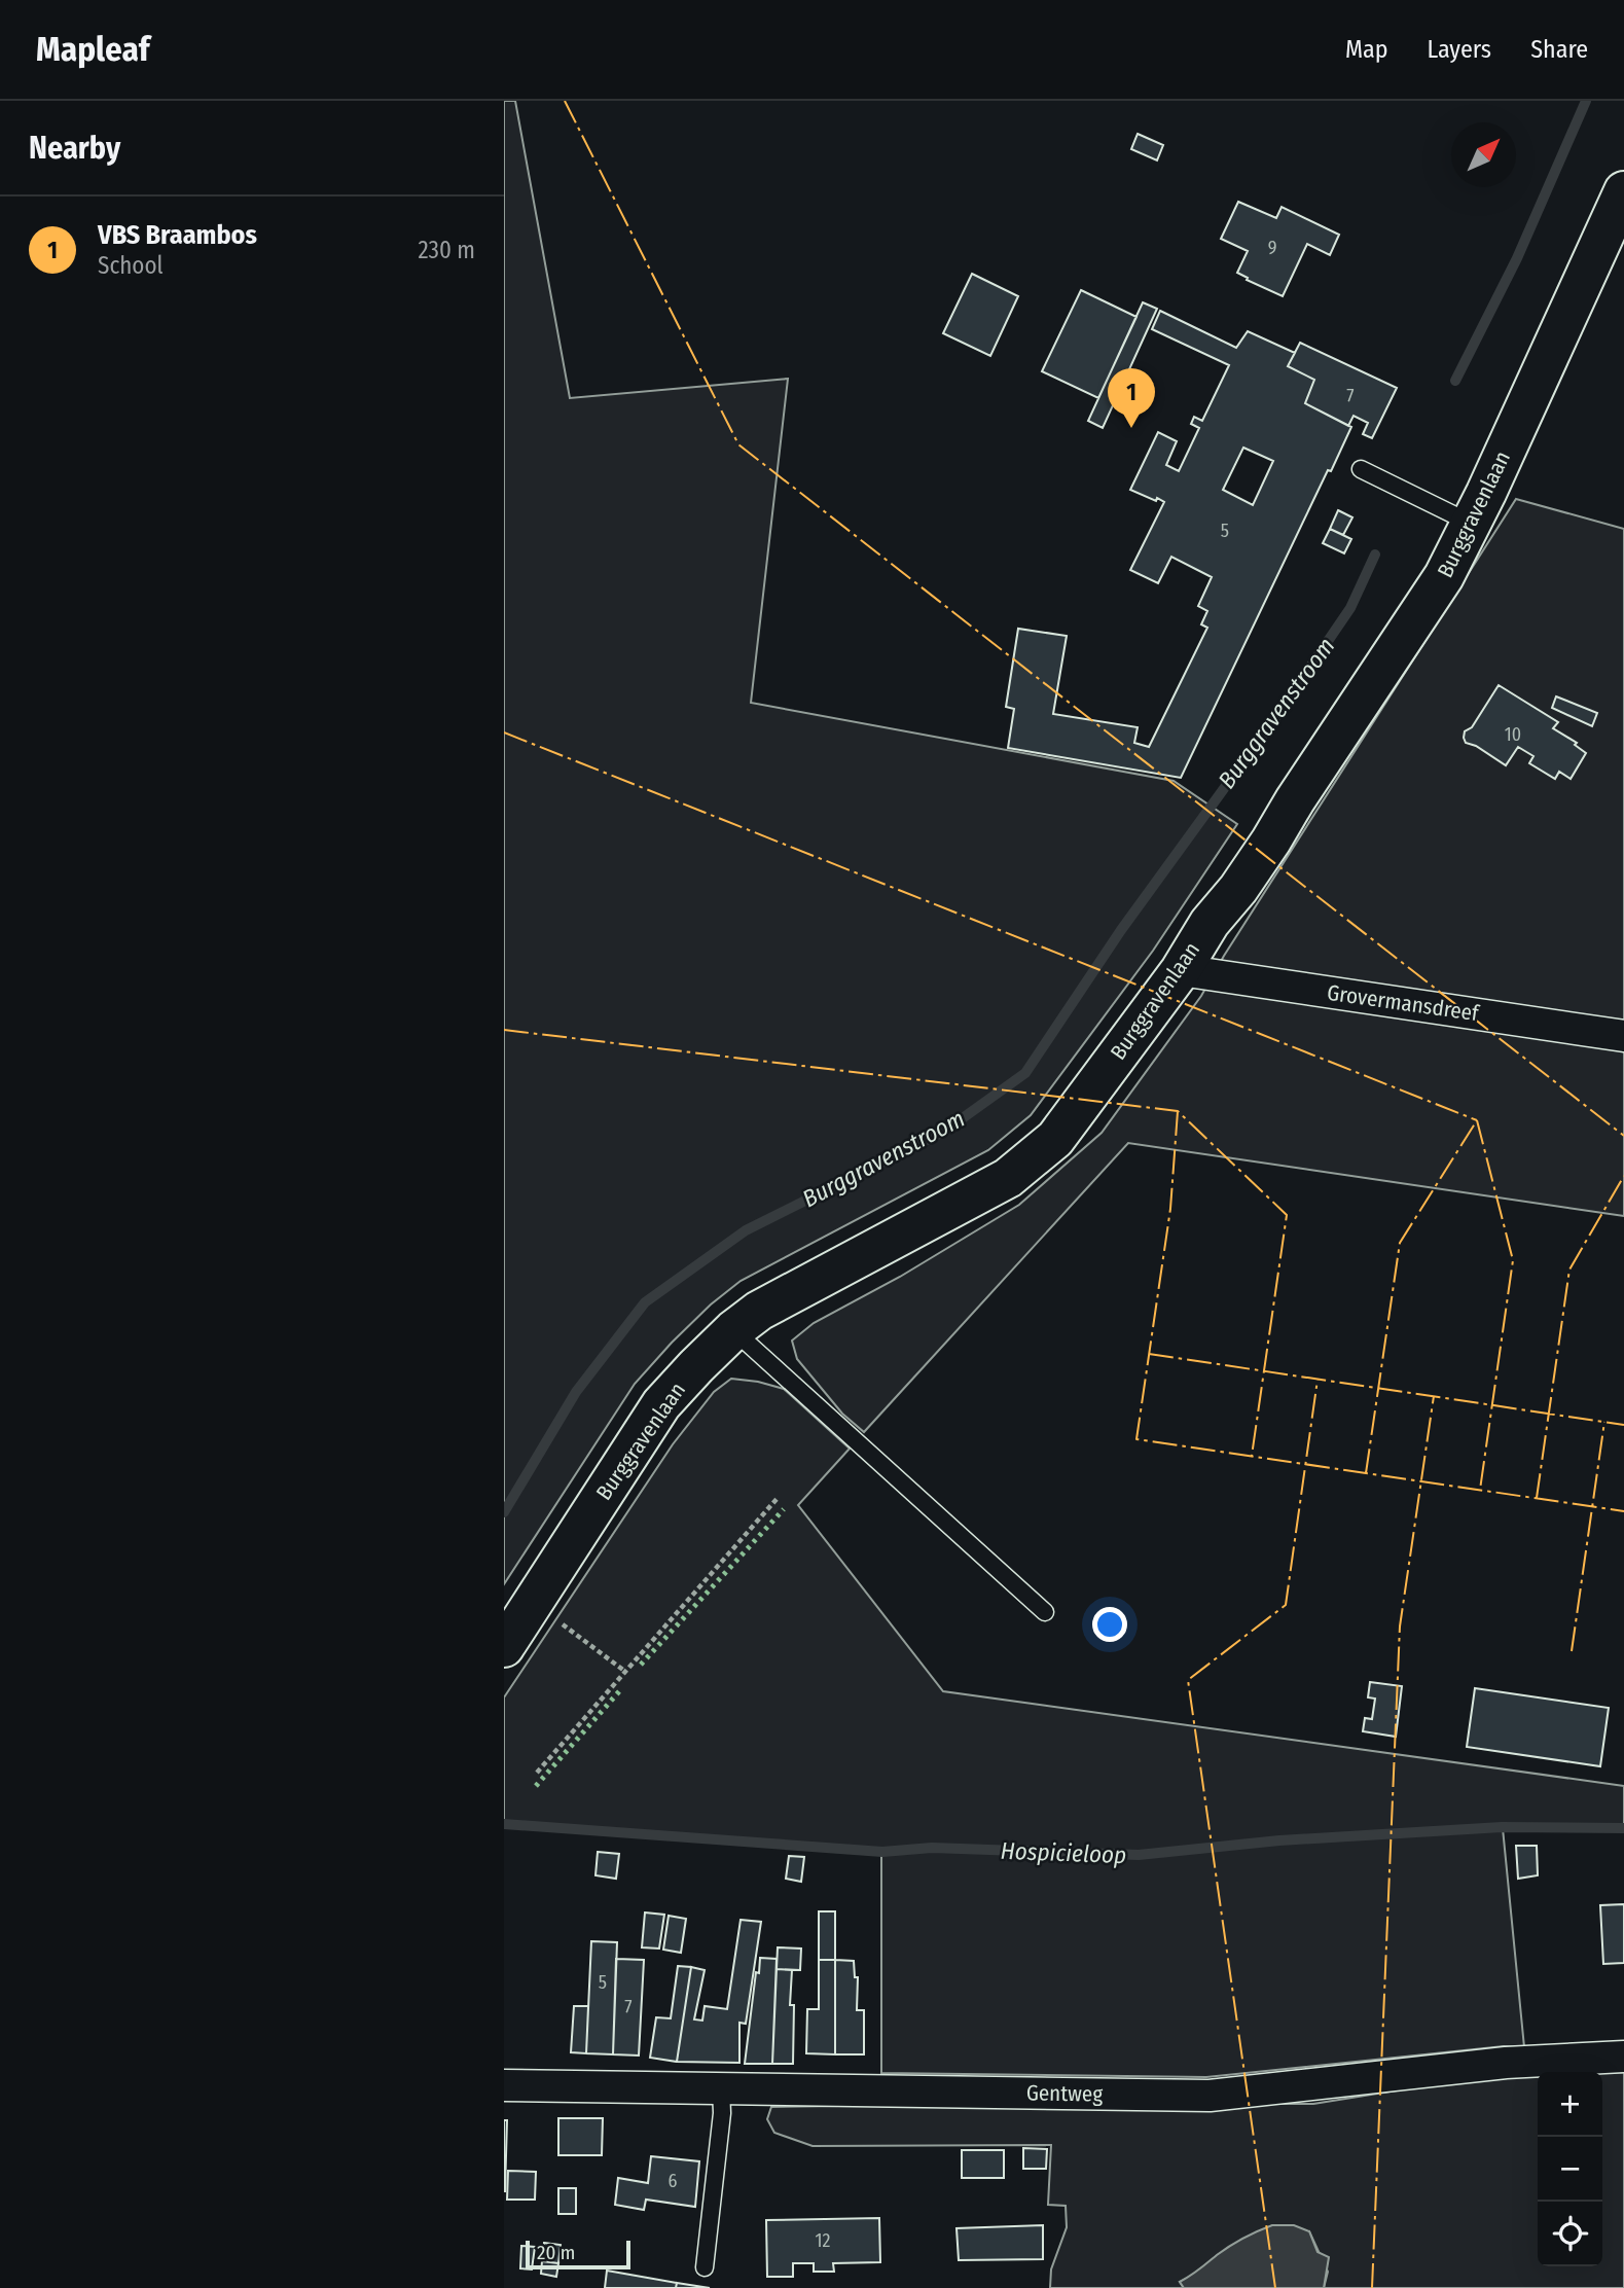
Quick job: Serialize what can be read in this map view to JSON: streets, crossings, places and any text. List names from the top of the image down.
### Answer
{
  "streets": {
    "main road": ["Burggravenlaan"],
    "street": ["Grovermansdreef", "Gentweg"]
  },
  "crossings": [
    ["Burggravenlaan", "Grovermansdreef"]
  ],
  "water": ["Burggravenstroom", "Hospicieloop"],
  "house_numbers": [
    "9",
    "7",
    "5",
    "10",
    "5",
    "7",
    "6",
    "12"
  ],
  "scale_bar": "20 m",
  "north": "top right",
  "page": {
    "header": "Mapleaf",
    "nav": ["Map", "Layers", "Share"],
    "heading": "Nearby",
    "list": [
      {
        "mark": "1",
        "name": "VBS Braambos",
        "note": "School",
        "value": "230 m"
      }
    ],
    "pins": "1",
    "map_buttons": ["+", "−"],
    "scale": "20 m"
  }
}
